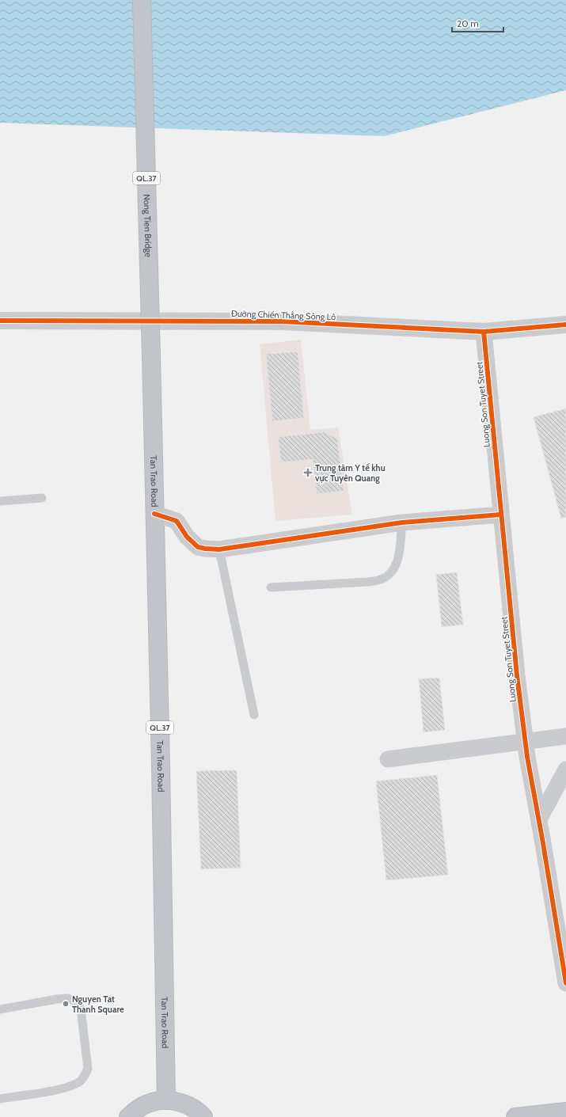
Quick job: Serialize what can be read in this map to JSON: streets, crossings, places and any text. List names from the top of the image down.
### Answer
{
  "streets": {
    "highway": ["QL.37", "Nong Tien Bridge", "Tan Trao Road"],
    "street": ["Đường Chiến Thắng Sông Lô", "Luong Son Tuyet Street"]
  },
  "crossings": [
    ["Nong Tien Bridge", "Tan Trao Road"],
    ["Đường Chiến Thắng Sông Lô", "Luong Son Tuyet Street"]
  ],
  "places": {
    "health": ["Trung tâm Y tế khu vực Tuyên Quang"],
    "other": ["Nguyen Tat Thanh Square"]
  },
  "scale_bar": "20 m"
}
